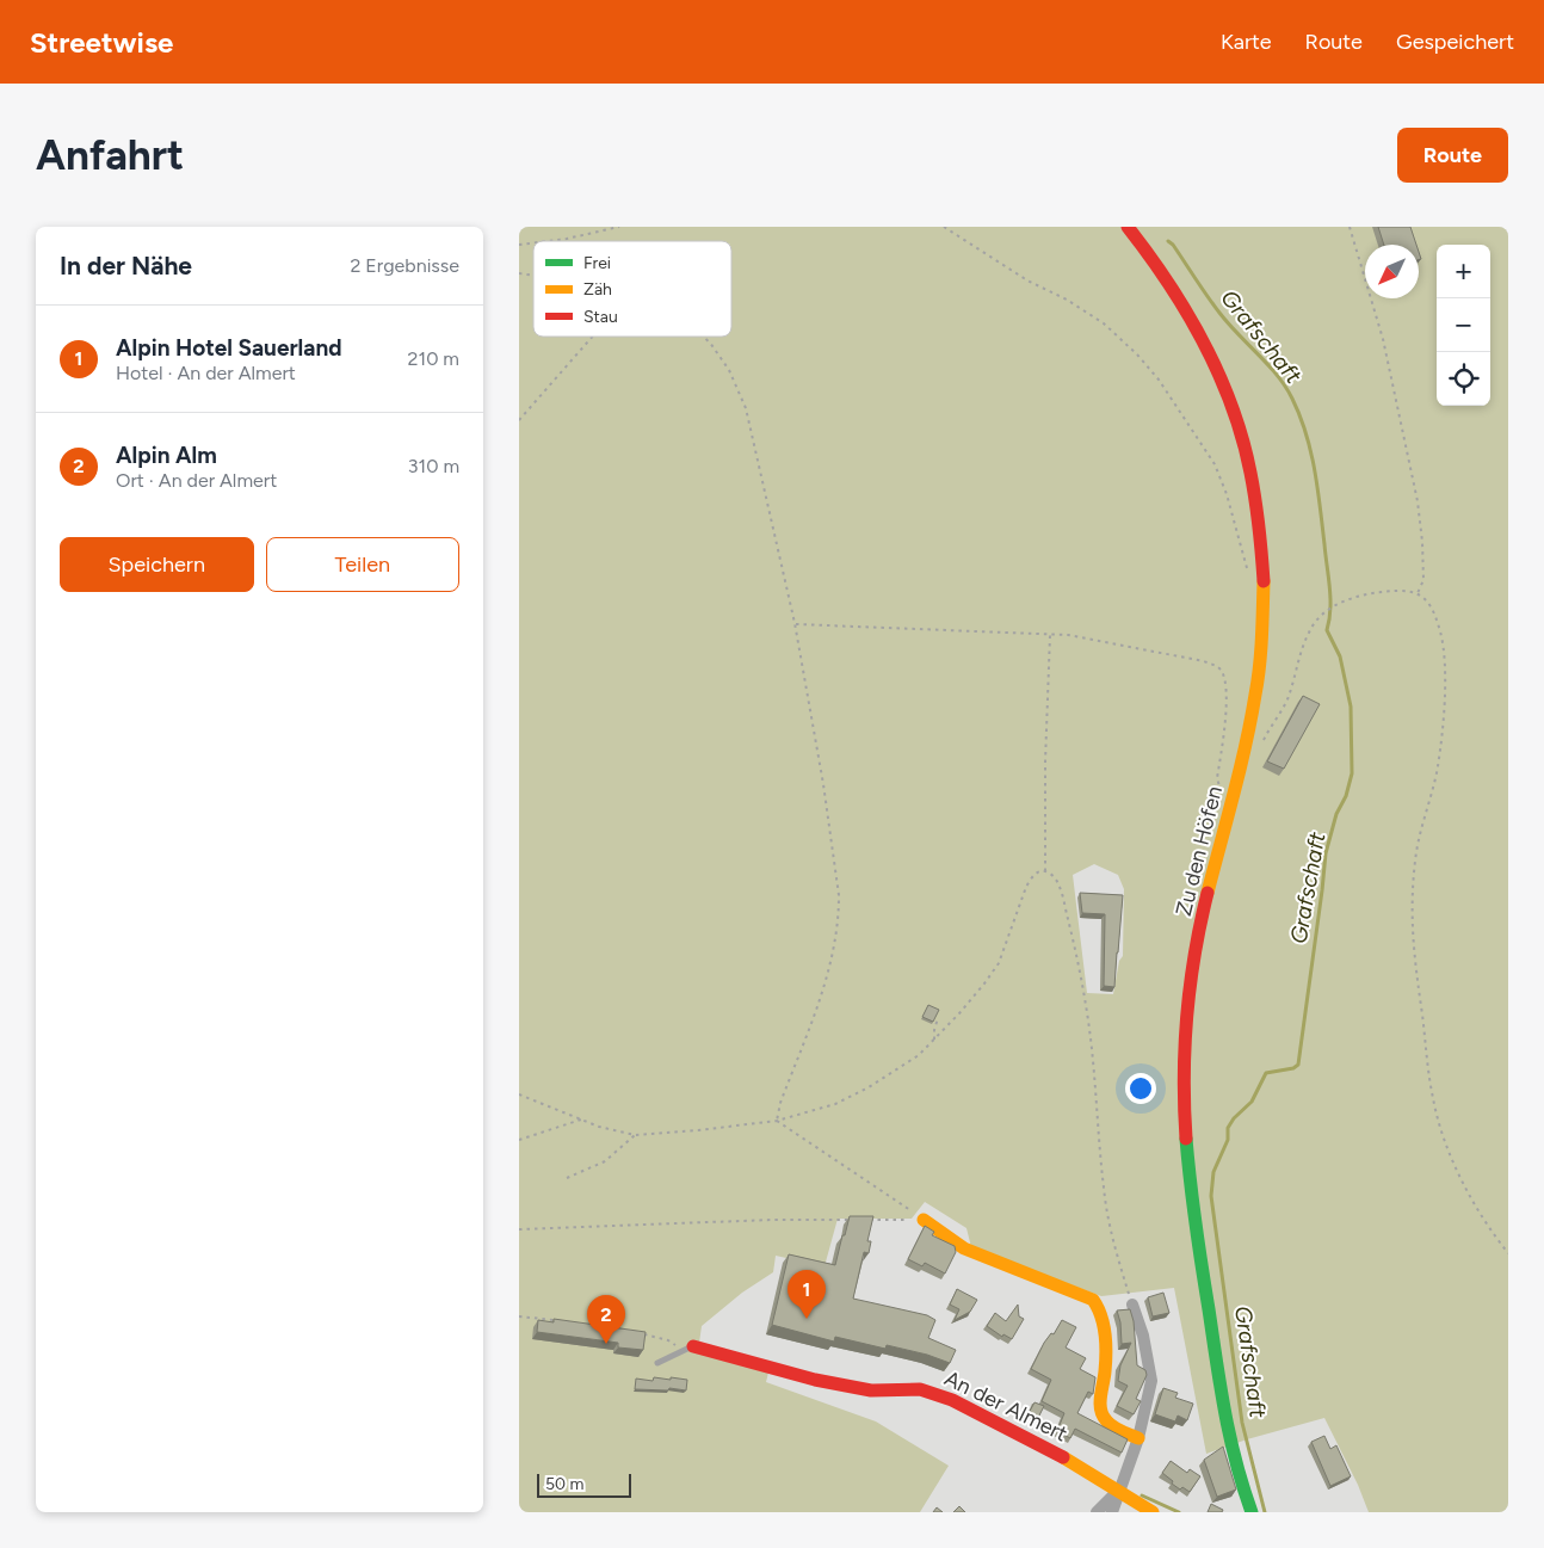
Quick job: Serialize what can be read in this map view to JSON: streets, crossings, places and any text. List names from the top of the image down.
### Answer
{
  "streets": {
    "street": ["Zu den Höfen", "An der Almert"]
  },
  "water": ["Grafschaft"],
  "legend": ["Frei", "Zäh", "Stau"],
  "scale_bar": "50 m",
  "north": "bottom left",
  "page": {
    "header": "Streetwise",
    "nav": ["Karte", "Route", "Gespeichert"],
    "buttons": [
      "Route",
      ["Speichern", "Teilen"]
    ],
    "title": "Anfahrt",
    "heading": ["In der Nähe", "2 Ergebnisse"],
    "map_buttons": ["+", "−"],
    "list": [
      {
        "mark": "1",
        "name": "Alpin Hotel Sauerland",
        "note": "Hotel · An der Almert",
        "value": "210 m"
      },
      {
        "mark": "2",
        "name": "Alpin Alm",
        "note": "Ort · An der Almert",
        "value": "310 m"
      }
    ],
    "pins": ["1", "2"],
    "scale": "50 m"
  }
}
